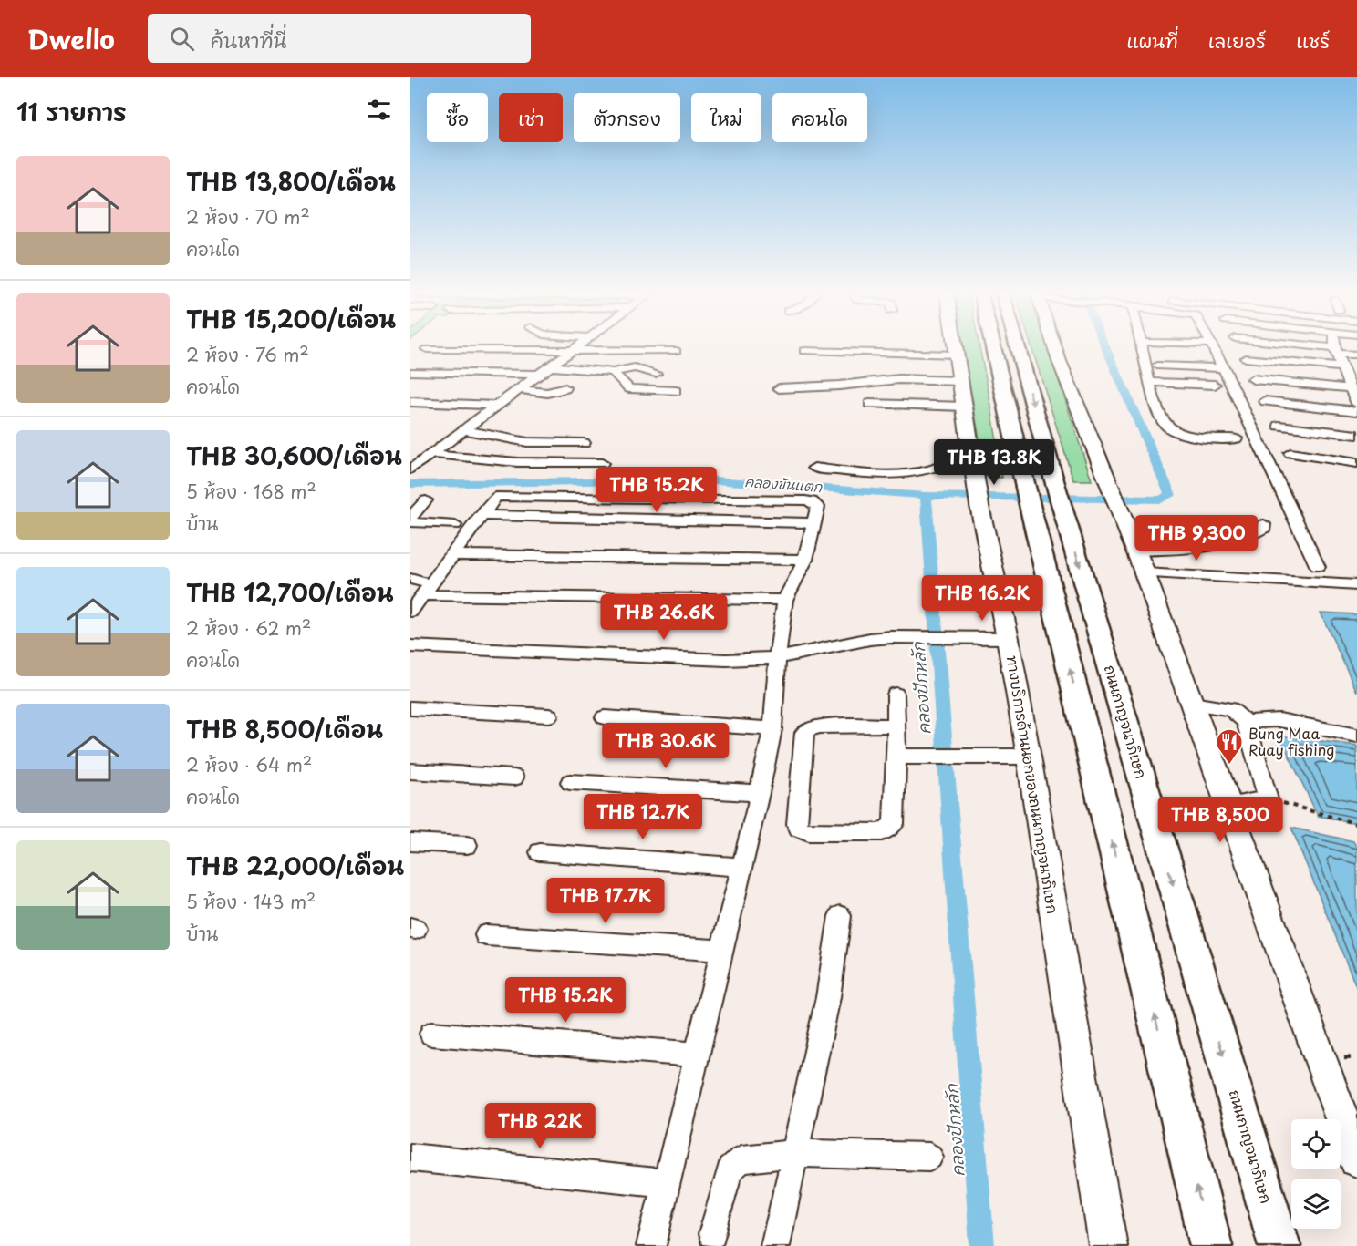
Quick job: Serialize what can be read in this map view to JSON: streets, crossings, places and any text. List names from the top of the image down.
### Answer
{
  "streets": {
    "highway": ["ถนนกาญจนาภิเษก"],
    "main road": ["ทางบริการด้านนอกของถนนกาญจนาภิเษก"]
  },
  "water": ["คลองขันแตก", "คลองปักหลัก"],
  "places": {
    "restaurant": ["Bung Maa Ruay fishing"]
  },
  "page": {
    "header": "Dwello",
    "search": "ค้นหาที่นี่",
    "nav": ["แผนที่", "เลเยอร์", "แชร์"],
    "heading": "11 รายการ",
    "chip": [
      "ซื้อ",
      "เช่า",
      "ตัวกรอง",
      "ใหม่",
      "คอนโด"
    ],
    "list": [
      {
        "name": "THB 13,800/เดือน",
        "note": "2 ห้อง · 70 m² · คอนโด"
      },
      {
        "name": "THB 15,200/เดือน",
        "note": "2 ห้อง · 76 m² · คอนโด"
      },
      {
        "name": "THB 30,600/เดือน",
        "note": "5 ห้อง · 168 m² · บ้าน"
      },
      {
        "name": "THB 12,700/เดือน",
        "note": "2 ห้อง · 62 m² · คอนโด"
      },
      {
        "name": "THB 8,500/เดือน",
        "note": "2 ห้อง · 64 m² · คอนโด"
      },
      {
        "name": "THB 22,000/เดือน",
        "note": "5 ห้อง · 143 m² · บ้าน"
      }
    ],
    "price": [
      "THB 13.8K",
      "THB 15.2K",
      "THB 9,300",
      "THB 16.2K",
      "THB 26.6K",
      "THB 30.6K",
      "THB 12.7K",
      "THB 8,500",
      "THB 17.7K",
      "THB 15.2K",
      "THB 22K"
    ]
  }
}
